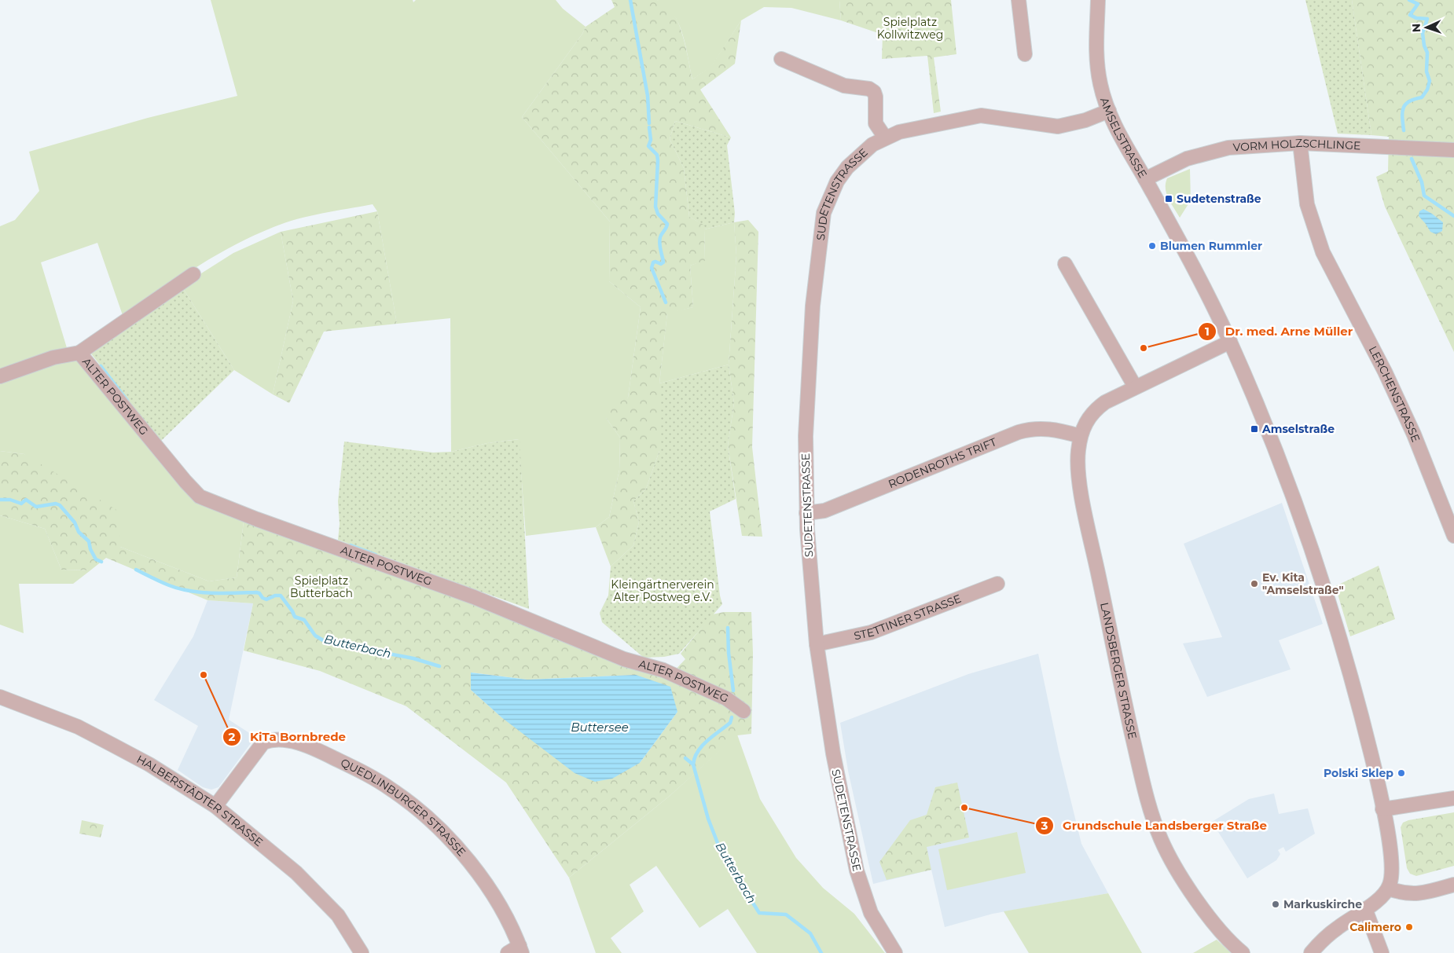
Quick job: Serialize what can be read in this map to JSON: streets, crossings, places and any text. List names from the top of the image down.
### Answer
{
  "streets": {
    "street": [
      "AMSELSTRASSE",
      "VORM HOLZSCHLINGE",
      "SUDETENSTRASSE",
      "LERCHENSTRASSE",
      "ALTER POSTWEG",
      "RODENROTHS TRIFT",
      "STETTINER STRASSE",
      "LANDSBERGER STRASSE",
      "HALBERSTÄDTER STRASSE",
      "QUEDLINBURGER STRASSE"
    ]
  },
  "crossings": [
    ["AMSELSTRASSE", "VORM HOLZSCHLINGE"],
    ["AMSELSTRASSE", "SUDETENSTRASSE"],
    ["AMSELSTRASSE", "LANDSBERGER STRASSE"],
    ["VORM HOLZSCHLINGE", "LERCHENSTRASSE"],
    ["SUDETENSTRASSE", "RODENROTHS TRIFT"],
    ["SUDETENSTRASSE", "STETTINER STRASSE"],
    ["RODENROTHS TRIFT", "LANDSBERGER STRASSE"],
    ["HALBERSTÄDTER STRASSE", "QUEDLINBURGER STRASSE"]
  ],
  "water": ["Butterbach", "Buttersee"],
  "parks": ["Spielplatz Kollwitzweg", "Spielplatz Butterbach", "Kleingärtnerverein Alter Postweg e.V."],
  "places": {
    "transit": ["Sudetenstraße", "Amselstraße"],
    "other": [
      "Blumen Rummler",
      "Dr. med. Arne Müller",
      "Ev. Kita \"Amselstraße\"",
      "KiTa Bornbrede",
      "Polski Sklep",
      "Grundschule Landsberger Straße",
      "Markuskirche",
      "Calimero"
    ]
  },
  "north": "left"
}
